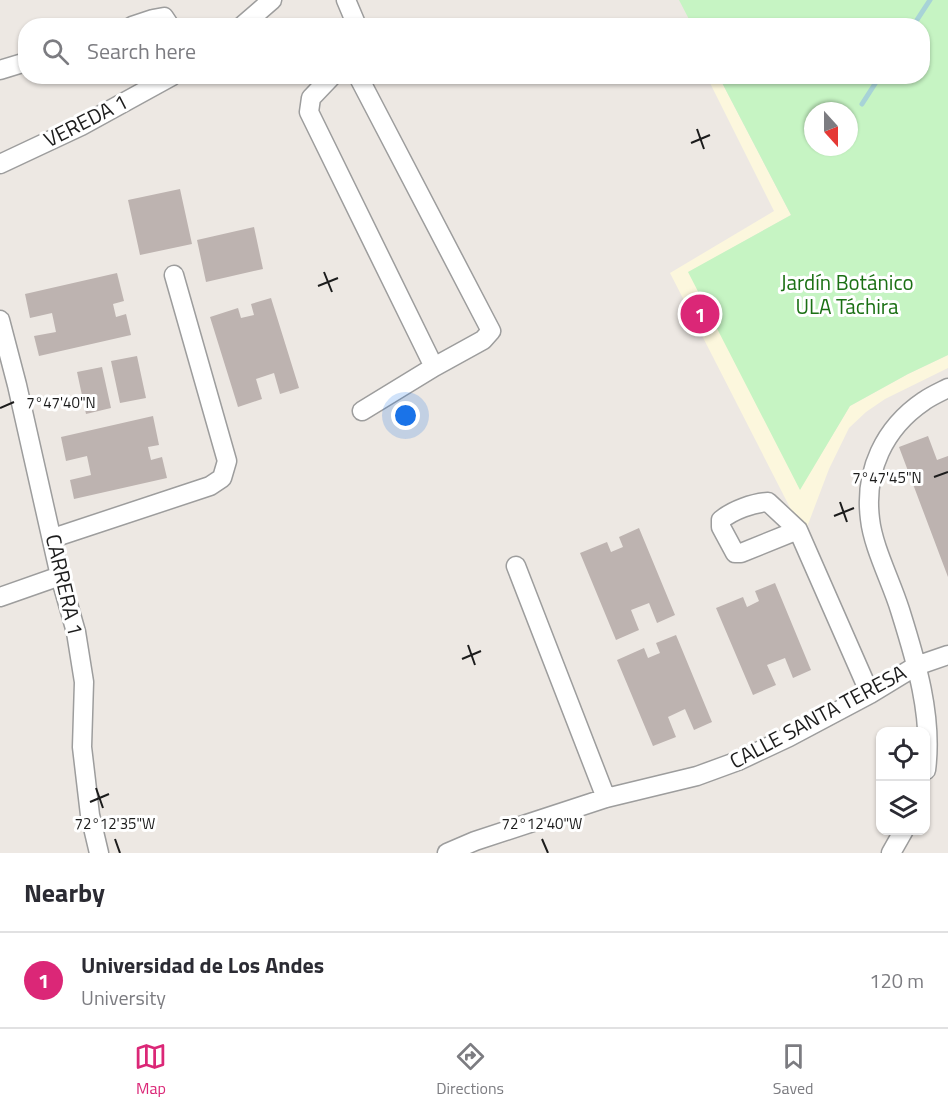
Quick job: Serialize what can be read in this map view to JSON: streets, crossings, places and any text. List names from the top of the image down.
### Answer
{
  "streets": {
    "street": ["VEREDA 1", "CARRERA 1", "CALLE SANTA TERESA"]
  },
  "parks": ["Jardín Botánico ULA Táchira"],
  "north": "bottom",
  "page": {
    "search": "Search here",
    "pins": "1",
    "heading": "Nearby",
    "list": [
      {
        "mark": "1",
        "name": "Universidad de Los Andes",
        "note": "University",
        "value": "120 m"
      }
    ],
    "nav": ["Map", "Directions", "Saved"]
  },
  "coordinates": [
    "7°47'40\"N",
    "7°47'45\"N",
    "72°12'35\"W",
    "72°12'40\"W"
  ]
}
